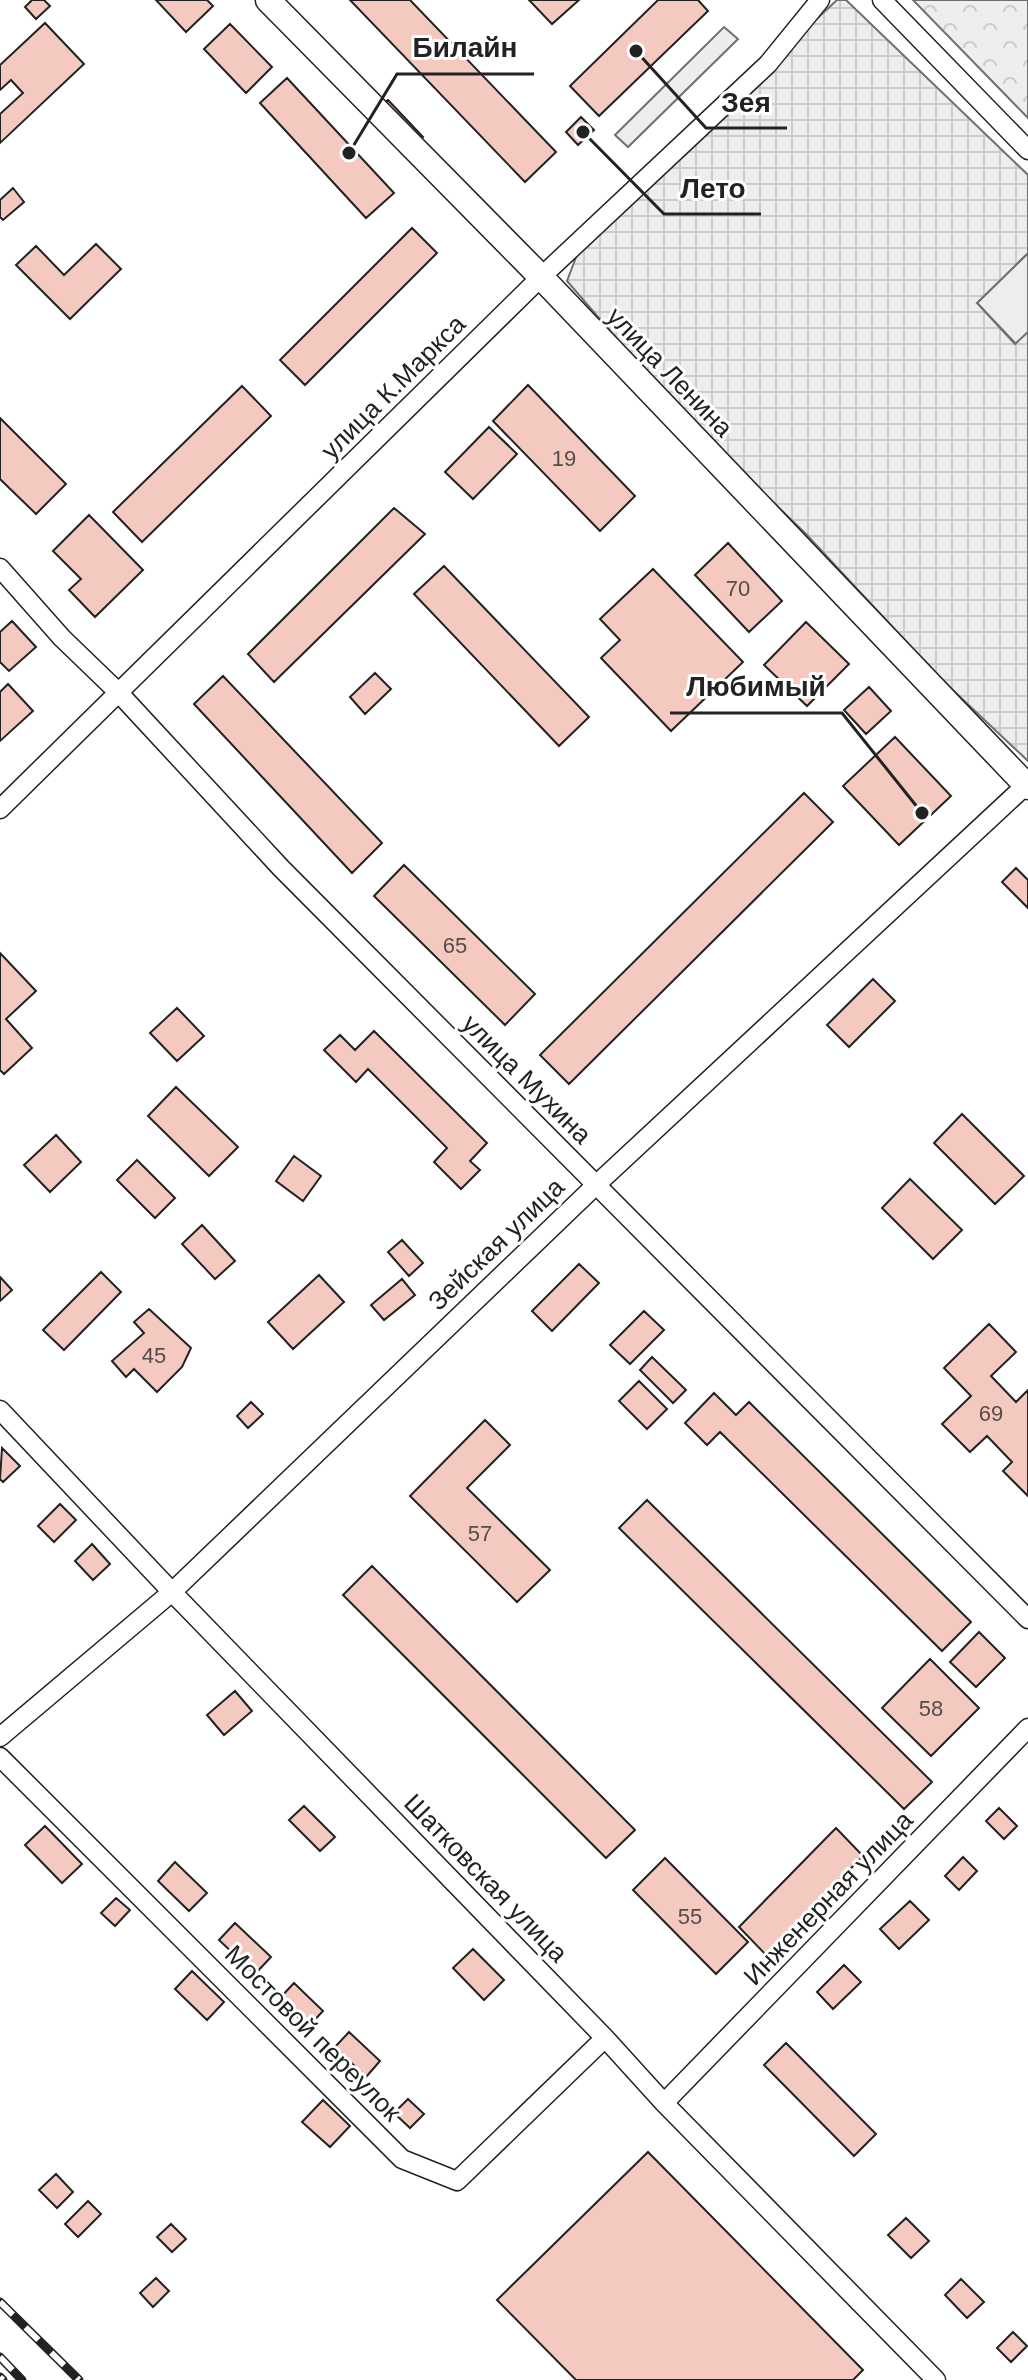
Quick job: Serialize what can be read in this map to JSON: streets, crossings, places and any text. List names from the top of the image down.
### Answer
{
  "streets": {
    "main road": ["улица Ленина"],
    "street": [
      "улица К.Маркса",
      "улица Мухина",
      "Зейская улица",
      "Шатковская улица",
      "Инженерная улица",
      "Мостовой переулок"
    ]
  },
  "crossings": [
    ["улица Ленина", "улица К.Маркса"],
    ["улица Ленина", "Зейская улица"],
    ["улица К.Маркса", "улица Мухина"],
    ["улица Мухина", "Зейская улица"],
    ["Зейская улица", "Шатковская улица"],
    ["Шатковская улица", "Инженерная улица"],
    ["Шатковская улица", "Мостовой переулок"]
  ],
  "places": [
    "Зея",
    "Лето",
    "Билайн",
    "Любимый"
  ],
  "house_numbers": [
    "19",
    "70",
    "65",
    "45",
    "69",
    "57",
    "58",
    "55"
  ]
}
